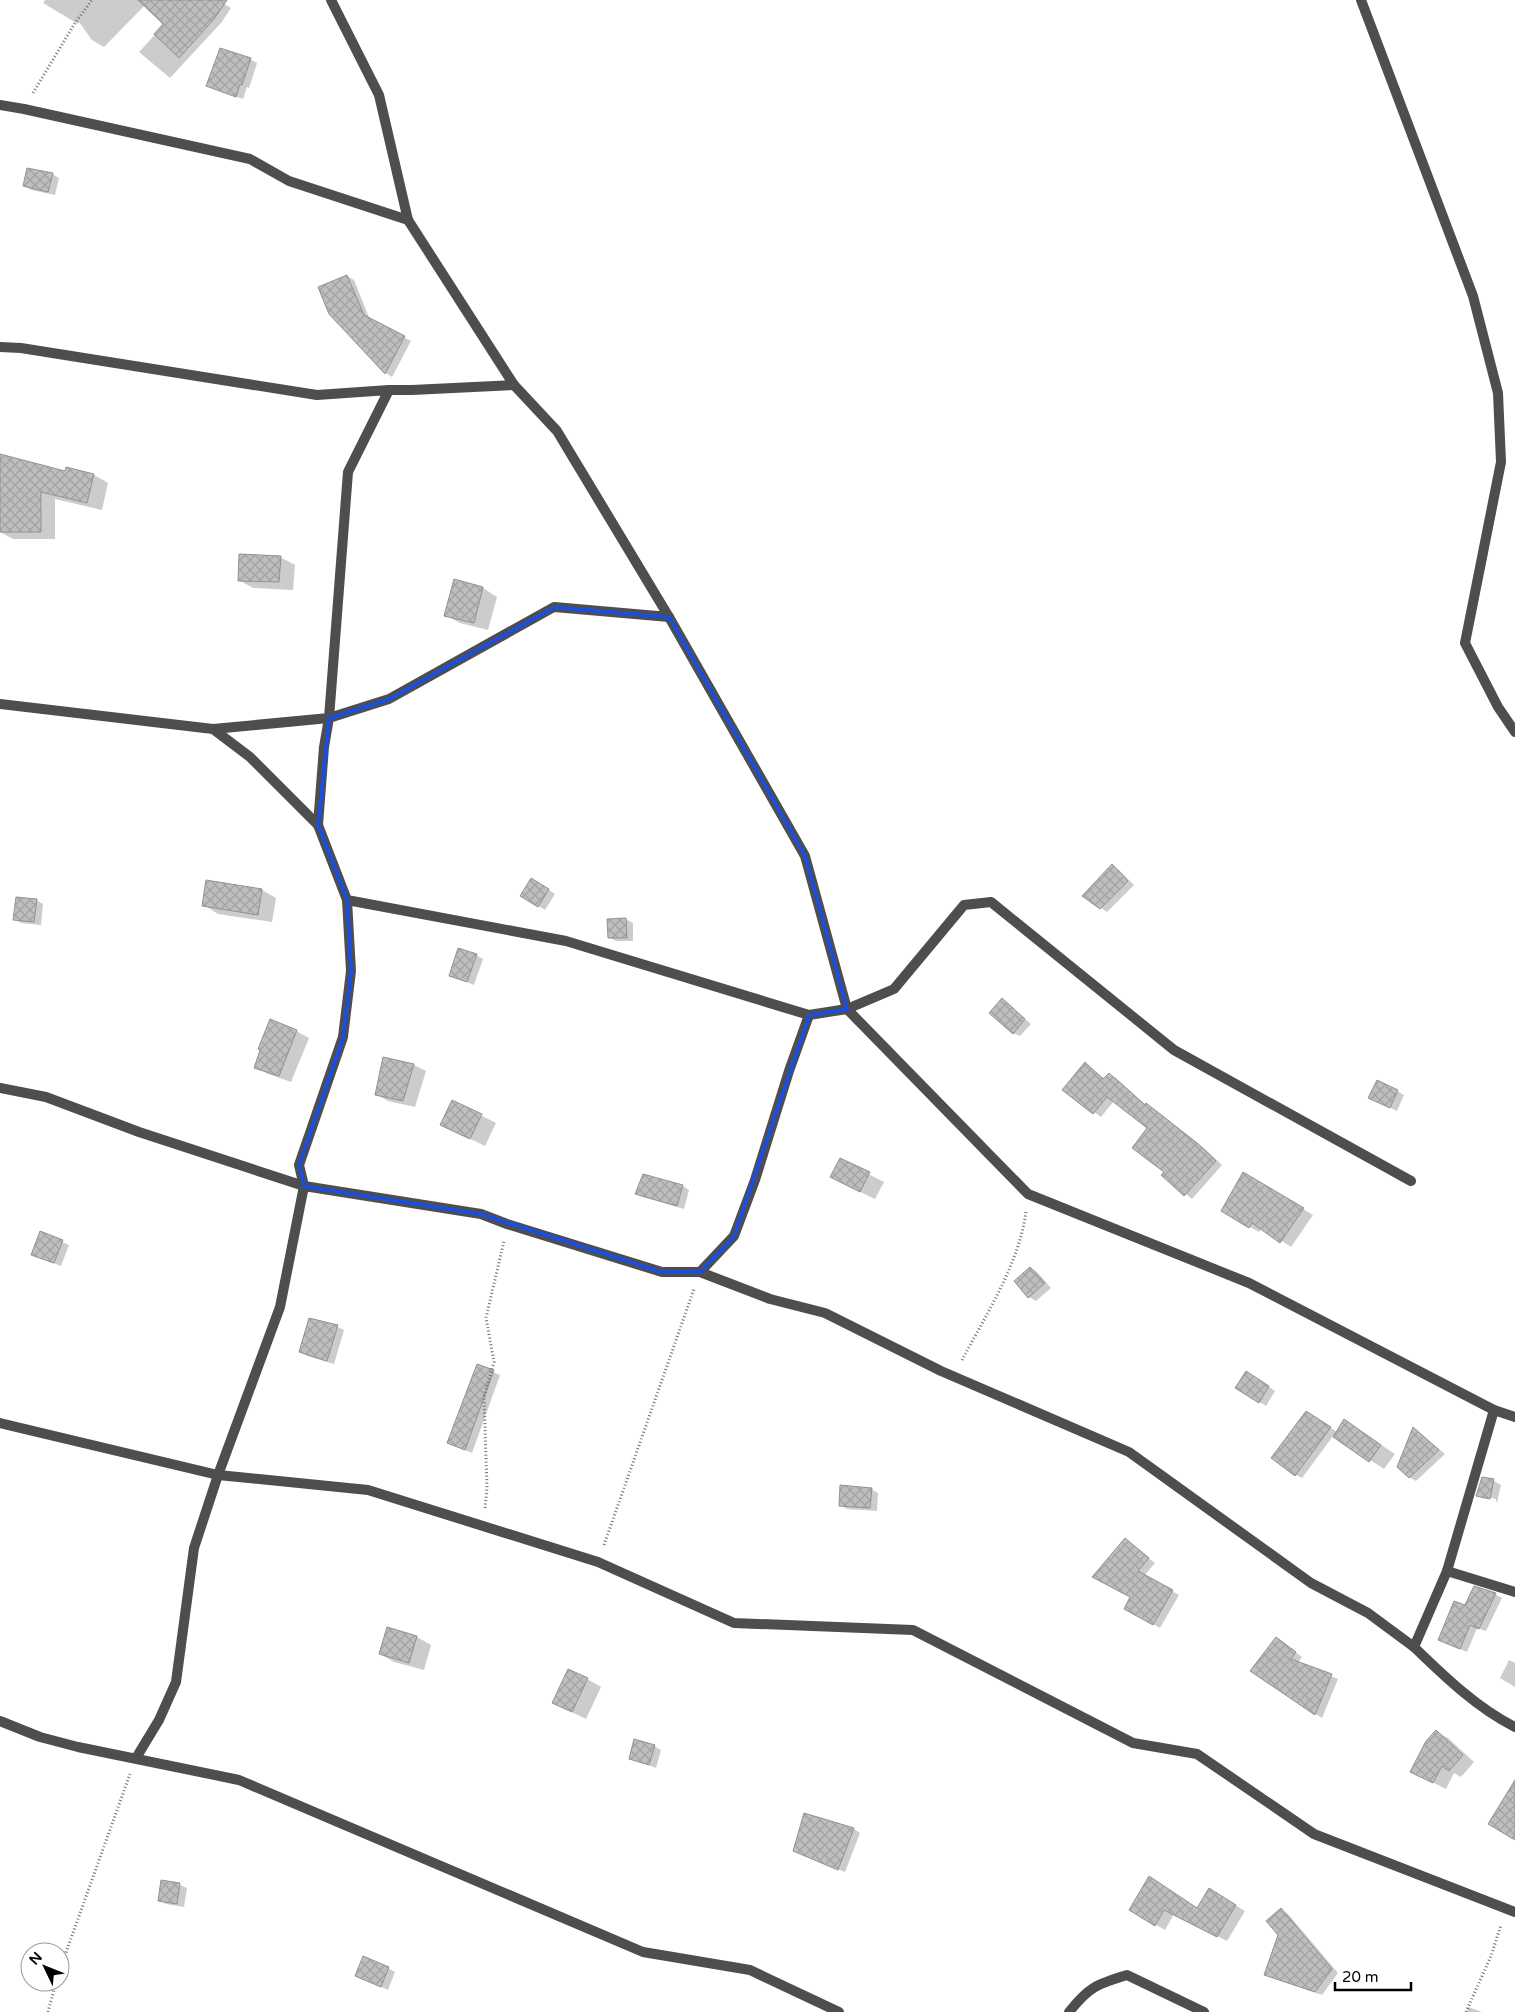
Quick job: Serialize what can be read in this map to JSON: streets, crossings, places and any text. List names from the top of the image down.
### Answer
{
  "scale_bar": "20 m",
  "north": "top left"
}
